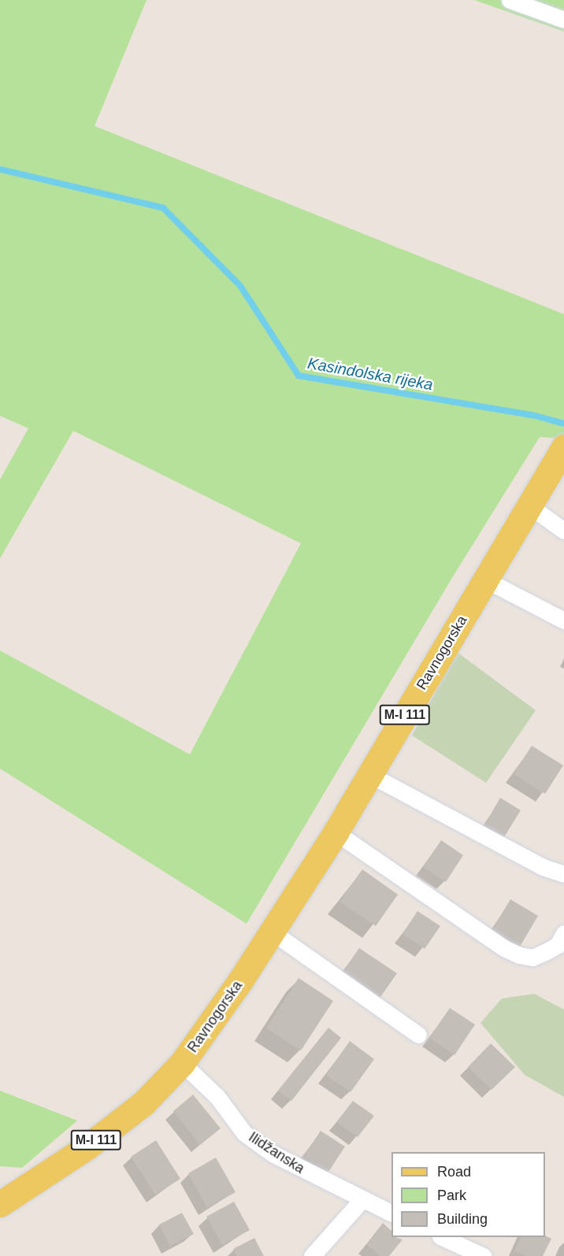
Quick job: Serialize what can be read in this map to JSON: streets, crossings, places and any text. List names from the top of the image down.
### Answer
{
  "streets": {
    "main road": ["Ravnogorska", "M-I 111"],
    "street": ["Ilidžanska"]
  },
  "crossings": [
    ["Ravnogorska", "Ilidžanska"]
  ],
  "water": ["Kasindolska rijeka"],
  "legend": ["Road", "Park", "Building"]
}
